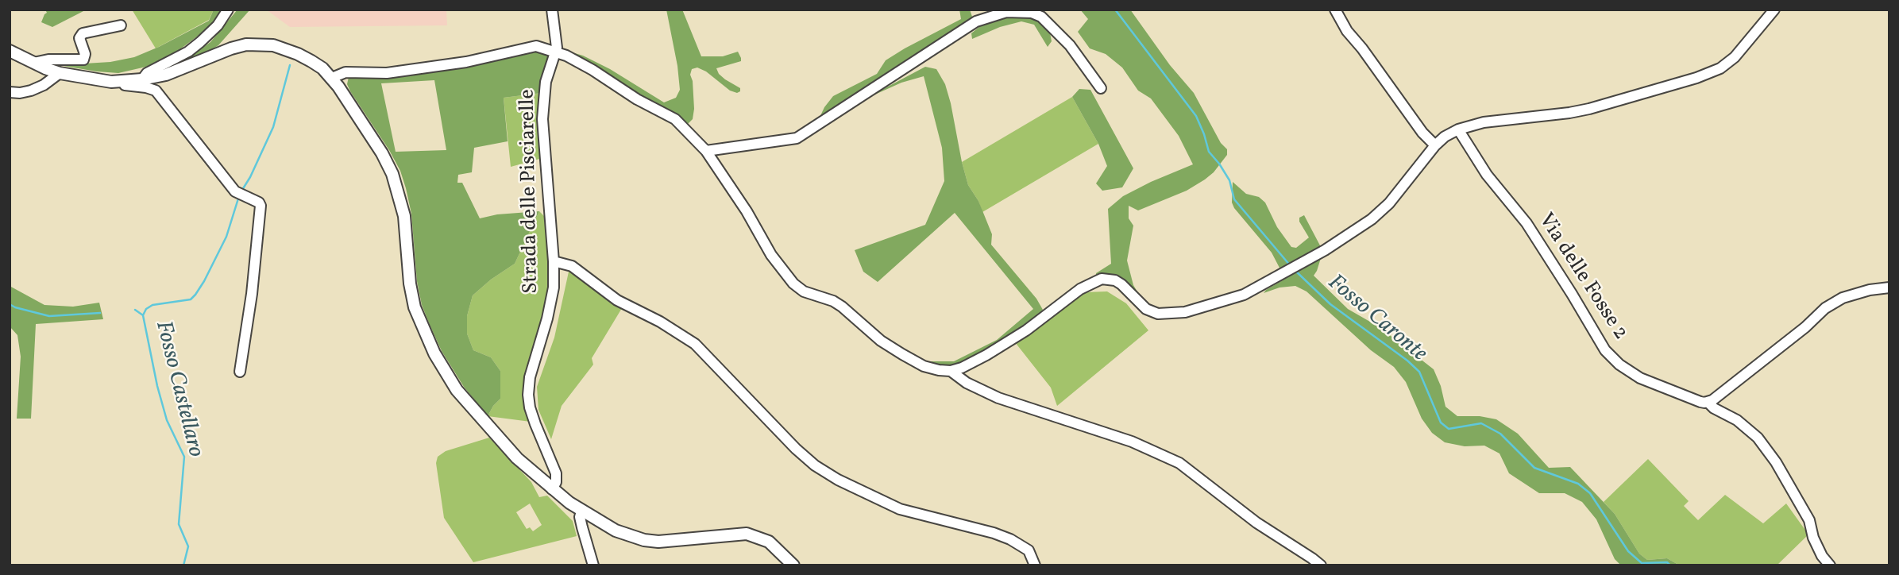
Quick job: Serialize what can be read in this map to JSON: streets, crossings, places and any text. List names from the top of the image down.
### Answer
{
  "streets": {
    "street": ["Strada delle Pisciarelle", "Via delle Fosse 2"]
  },
  "water": ["Fosso Caronte", "Fosso Castellaro"]
}
